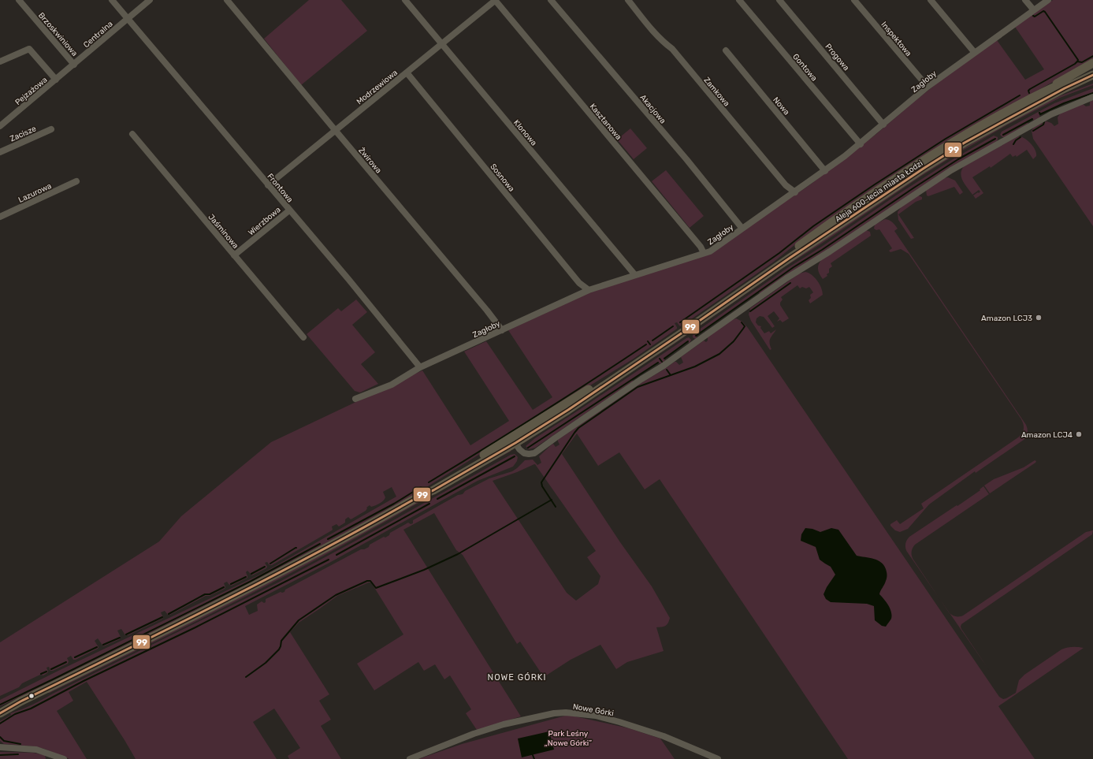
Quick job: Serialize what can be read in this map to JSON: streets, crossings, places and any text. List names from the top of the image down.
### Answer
{
  "streets": {
    "main road": ["Aleja 600-lecia miasta Łodzi"],
    "street": [
      "Brzoskwiniowa",
      "Centralna",
      "Inspektowa",
      "Progowa",
      "Gontowa",
      "Zagłoby",
      "Modrzewiowa",
      "Pejzażowa",
      "Zamkowa",
      "Nowa",
      "Akacjowa",
      "Kasztanowa",
      "Klonowa",
      "Zacisze",
      "Żwirowa",
      "Sosnowa",
      "Frontowa",
      "Lazurowa",
      "Wierzbowa",
      "Jaśminowa",
      "Nowe Górki"
    ]
  },
  "crossings": [
    ["Brzoskwiniowa", "Centralna"],
    ["Centralna", "Pejzażowa"],
    ["Centralna", "Frontowa"],
    ["Inspektowa", "Zagłoby"],
    ["Progowa", "Zagłoby"],
    ["Gontowa", "Zagłoby"],
    ["Zagłoby", "Zamkowa"],
    ["Zagłoby", "Nowa"],
    ["Zagłoby", "Akacjowa"],
    ["Zagłoby", "Kasztanowa"],
    ["Zagłoby", "Klonowa"],
    ["Zagłoby", "Żwirowa"],
    ["Zagłoby", "Sosnowa"],
    ["Zagłoby", "Frontowa"],
    ["Modrzewiowa", "Kasztanowa"],
    ["Modrzewiowa", "Klonowa"],
    ["Modrzewiowa", "Żwirowa"],
    ["Modrzewiowa", "Sosnowa"],
    ["Modrzewiowa", "Frontowa"],
    ["Frontowa", "Wierzbowa"],
    ["Wierzbowa", "Jaśminowa"]
  ],
  "districts": ["NOWE GÓRKI"],
  "parks": ["Park Leśny „Nowe Górki”"],
  "places": ["Amazon LCJ3", "Amazon LCJ4"],
  "lines": ["transit line 99"]
}
